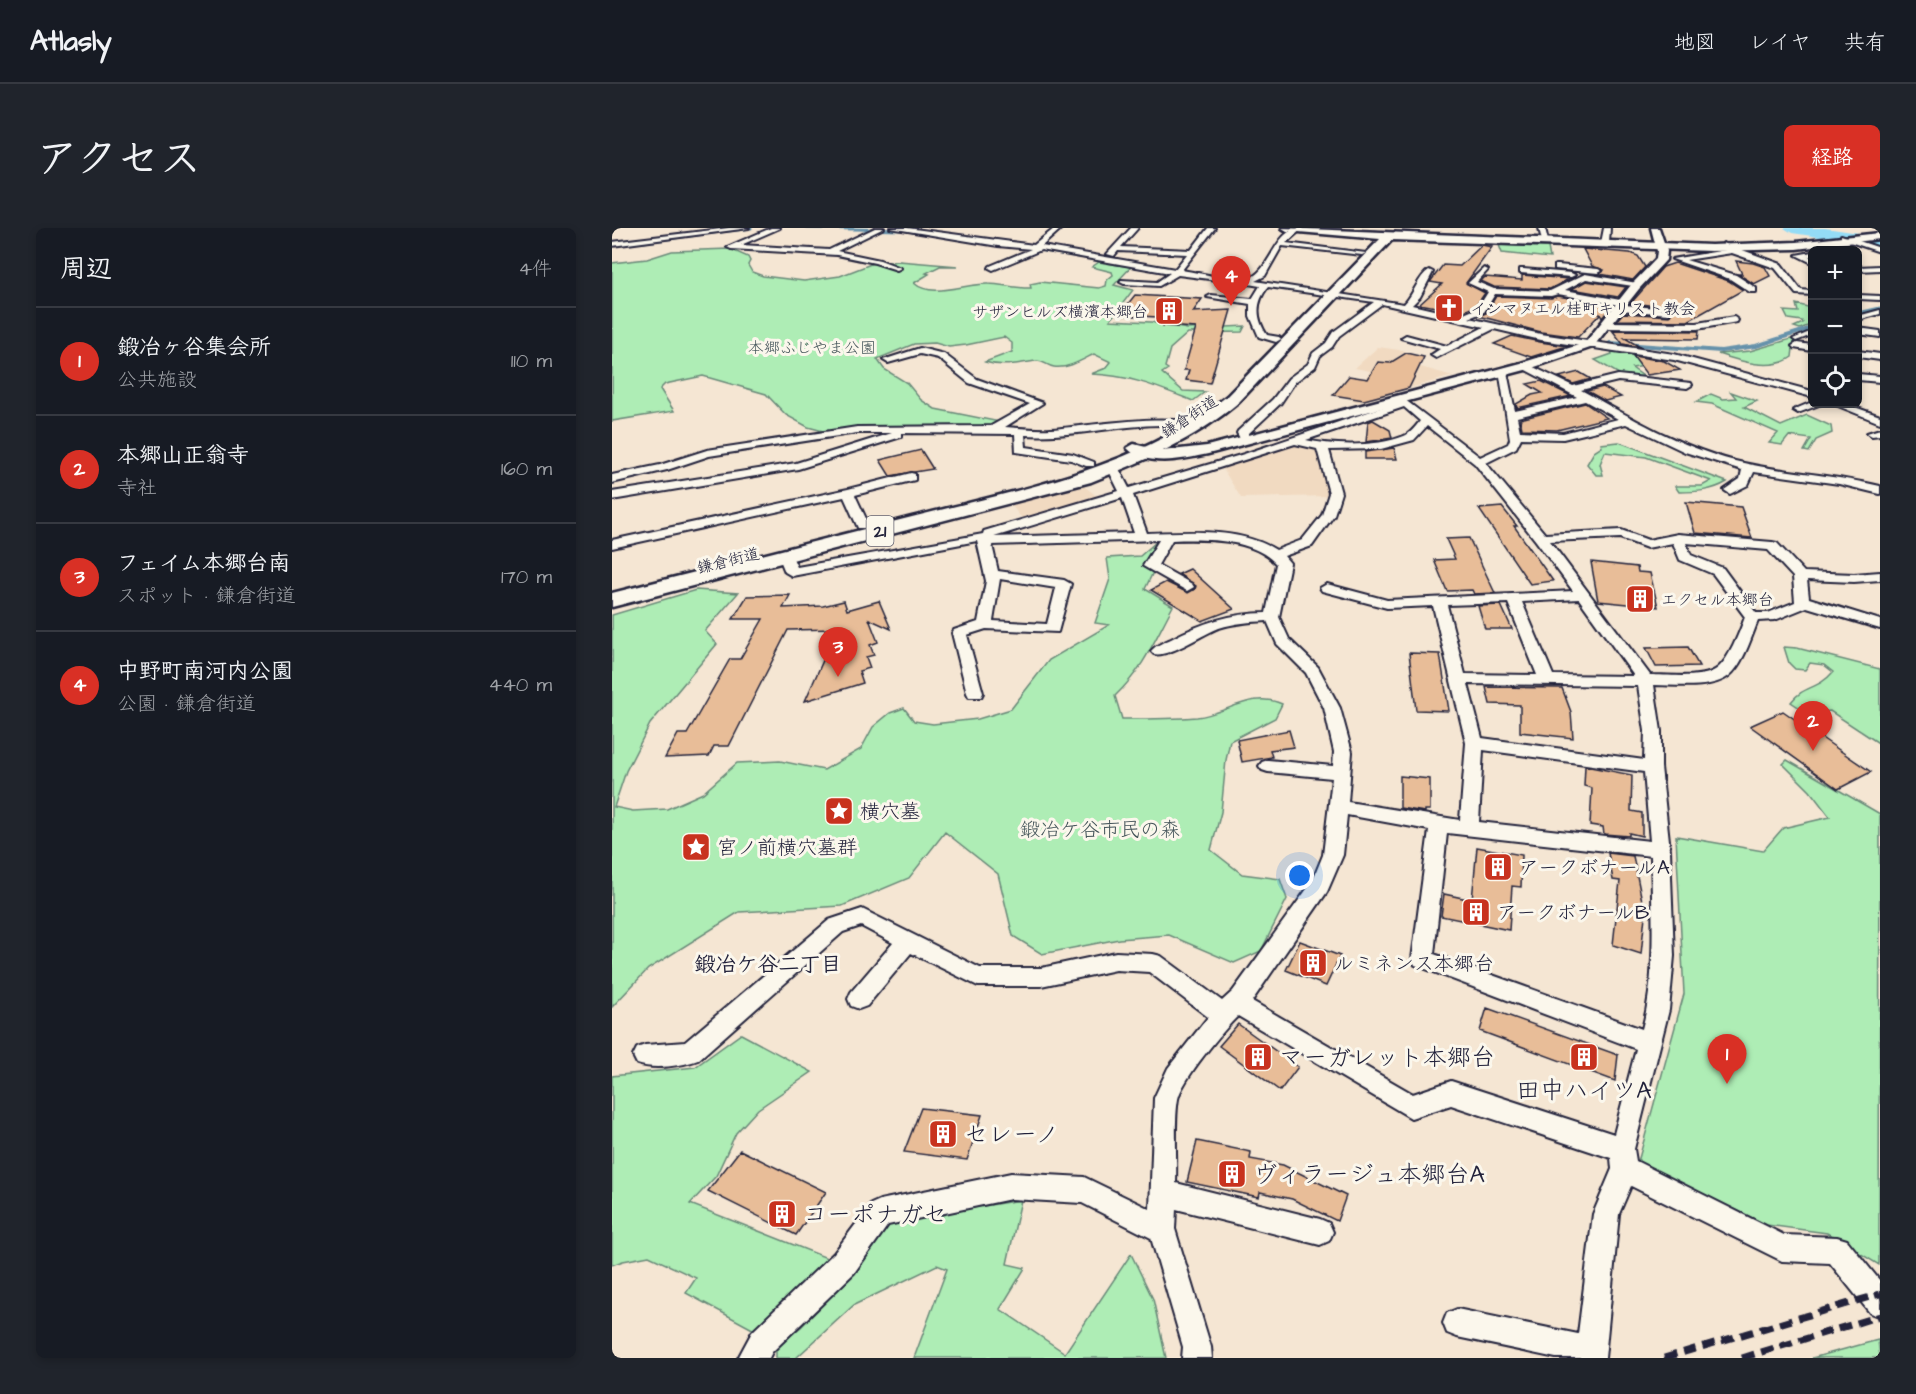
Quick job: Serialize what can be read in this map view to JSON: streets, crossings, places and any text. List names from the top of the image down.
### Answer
{
  "streets": {
    "main road": ["鎌倉街道", "21"]
  },
  "districts": ["鍛冶ケ谷二丁目"],
  "parks": ["本郷ふじやま公園", "鍛冶ケ谷市民の森"],
  "places": {
    "church": ["インマヌエル桂町キリスト教会"],
    "building": [
      "サザンヒルズ横濱本郷台",
      "エクセル本郷台",
      "アークボナールA",
      "アークボナールB",
      "ルミネンス本郷台",
      "マーガレット本郷台",
      "田中ハイツA",
      "セレーノ",
      "ヴィラージュ本郷台A",
      "コーポナガセ"
    ],
    "place": ["横穴墓", "宮ノ前横穴墓群"]
  },
  "page": {
    "header": "Atlasly",
    "nav": ["地図", "レイヤ", "共有"],
    "title": "アクセス",
    "buttons": "経路",
    "heading": ["周辺", "4件"],
    "map_buttons": ["+", "−"],
    "pins": [
      "4",
      "3",
      "2",
      "1"
    ],
    "list": [
      {
        "mark": "1",
        "name": "鍛冶ヶ谷集会所",
        "note": "公共施設",
        "value": "110 m"
      },
      {
        "mark": "2",
        "name": "本郷山正翁寺",
        "note": "寺社",
        "value": "160 m"
      },
      {
        "mark": "3",
        "name": "フェイム本郷台南",
        "note": "スポット · 鎌倉街道",
        "value": "170 m"
      },
      {
        "mark": "4",
        "name": "中野町南河内公園",
        "note": "公園 · 鎌倉街道",
        "value": "440 m"
      }
    ]
  }
}
